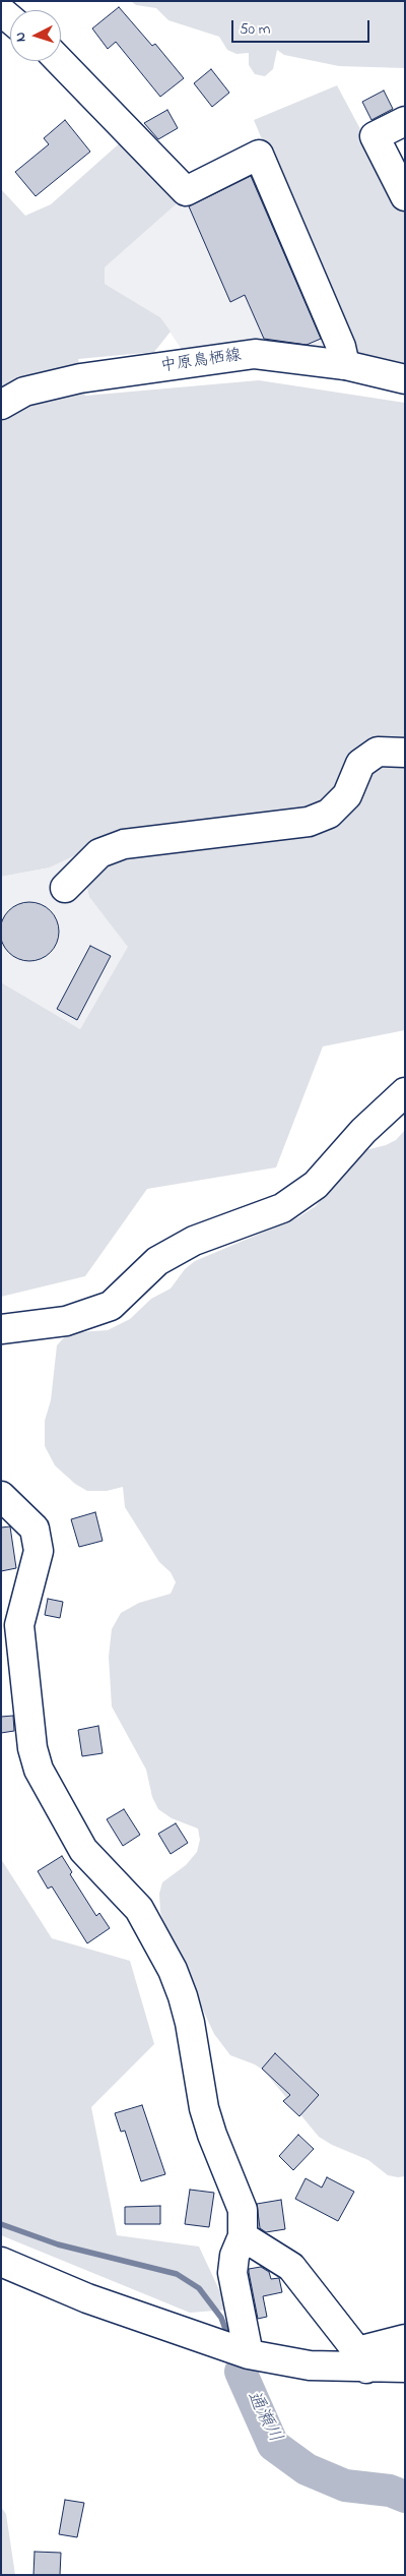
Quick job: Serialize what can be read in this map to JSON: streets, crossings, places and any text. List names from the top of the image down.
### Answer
{
  "streets": {
    "street": ["中原鳥栖線"]
  },
  "water": ["通瀬川"],
  "scale_bar": "50 m",
  "north": "left"
}
